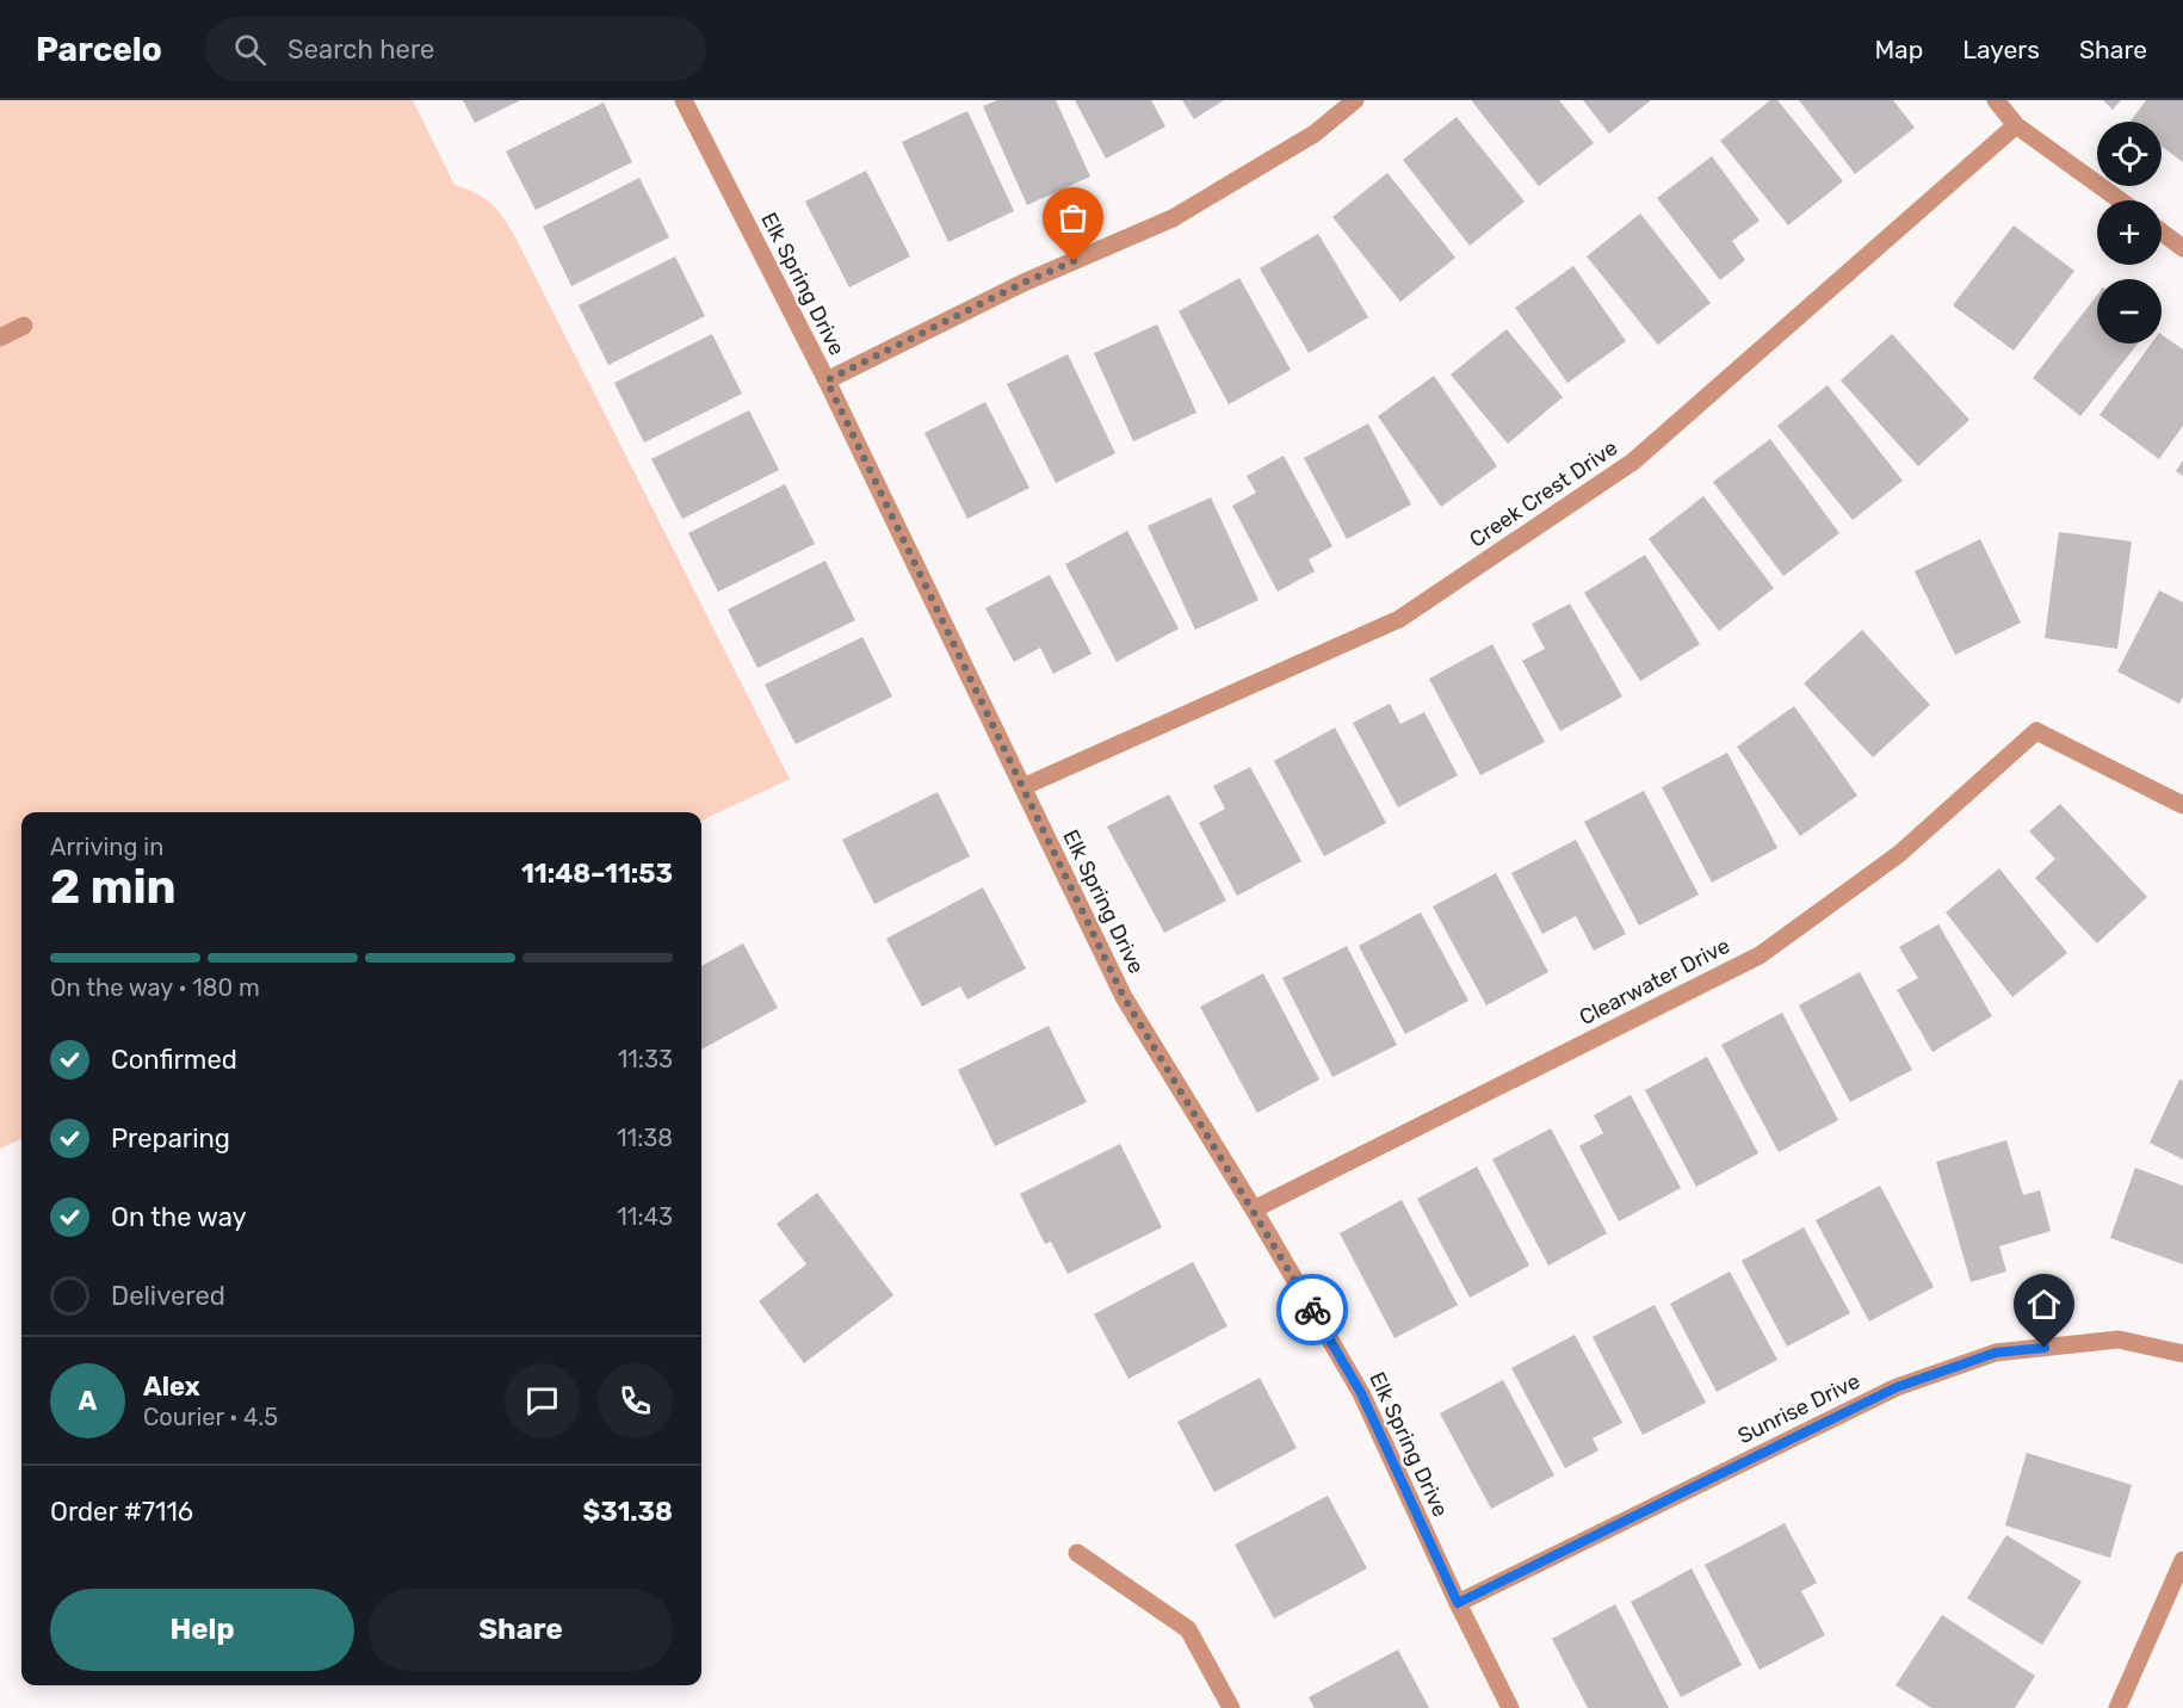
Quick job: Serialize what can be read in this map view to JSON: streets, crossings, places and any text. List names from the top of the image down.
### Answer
{
  "streets": {
    "street": [
      "Elk Spring Drive",
      "Creek Crest Drive",
      "Clearwater Drive",
      "Sunrise Drive"
    ]
  },
  "crossings": [
    ["Elk Spring Drive", "Creek Crest Drive"],
    ["Elk Spring Drive", "Clearwater Drive"],
    ["Elk Spring Drive", "Sunrise Drive"]
  ],
  "page": {
    "header": "Parcelo",
    "search": "Search here",
    "nav": ["Map", "Layers", "Share"],
    "map_buttons": ["+", "−"],
    "heading": ["2 min", "Arriving in", "11:48–11:53"],
    "panel": [
      "Alex",
      "Courier · 4.5",
      "Order #7116",
      "$31.38"
    ],
    "bar": "On the way · 180 m",
    "list": [
      ["Confirmed", "11:33"],
      ["Preparing", "11:38"],
      ["On the way", "11:43"],
      "Delivered"
    ],
    "round": "A",
    "buttons": ["Help", "Share"]
  }
}
